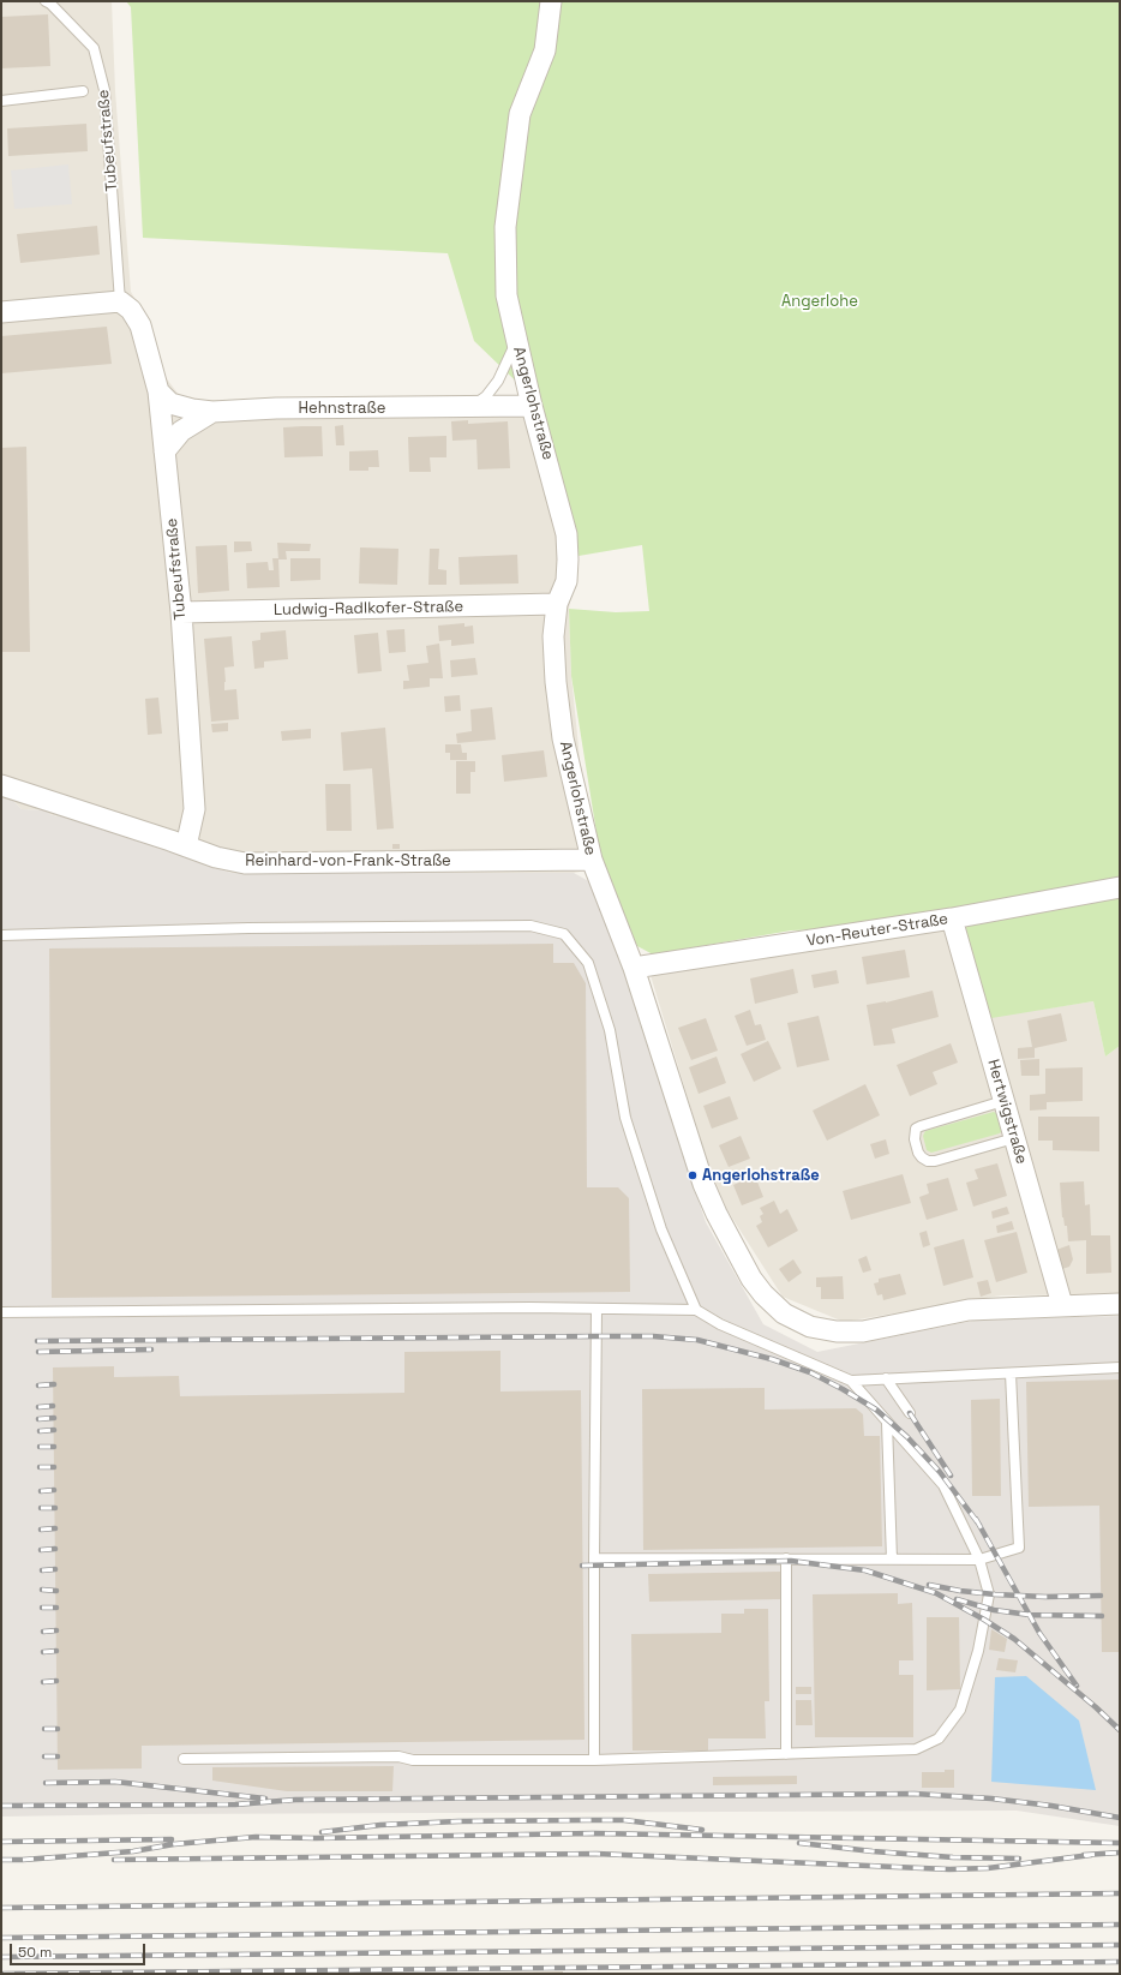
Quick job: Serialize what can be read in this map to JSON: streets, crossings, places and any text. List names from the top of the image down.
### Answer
{
  "streets": {
    "street": [
      "Tubeufstraße",
      "Angerlohstraße",
      "Hehnstraße",
      "Ludwig-Radlkofer-Straße",
      "Reinhard-von-Frank-Straße",
      "Von-Reuter-Straße",
      "Hertwigstraße"
    ]
  },
  "crossings": [
    ["Tubeufstraße", "Hehnstraße"],
    ["Tubeufstraße", "Ludwig-Radlkofer-Straße"],
    ["Tubeufstraße", "Reinhard-von-Frank-Straße"],
    ["Angerlohstraße", "Hehnstraße"],
    ["Angerlohstraße", "Ludwig-Radlkofer-Straße"],
    ["Angerlohstraße", "Reinhard-von-Frank-Straße"],
    ["Angerlohstraße", "Von-Reuter-Straße"],
    ["Angerlohstraße", "Hertwigstraße"],
    ["Von-Reuter-Straße", "Hertwigstraße"]
  ],
  "parks": ["Angerlohe"],
  "places": ["Angerlohstraße"],
  "scale_bar": "50 m"
}
